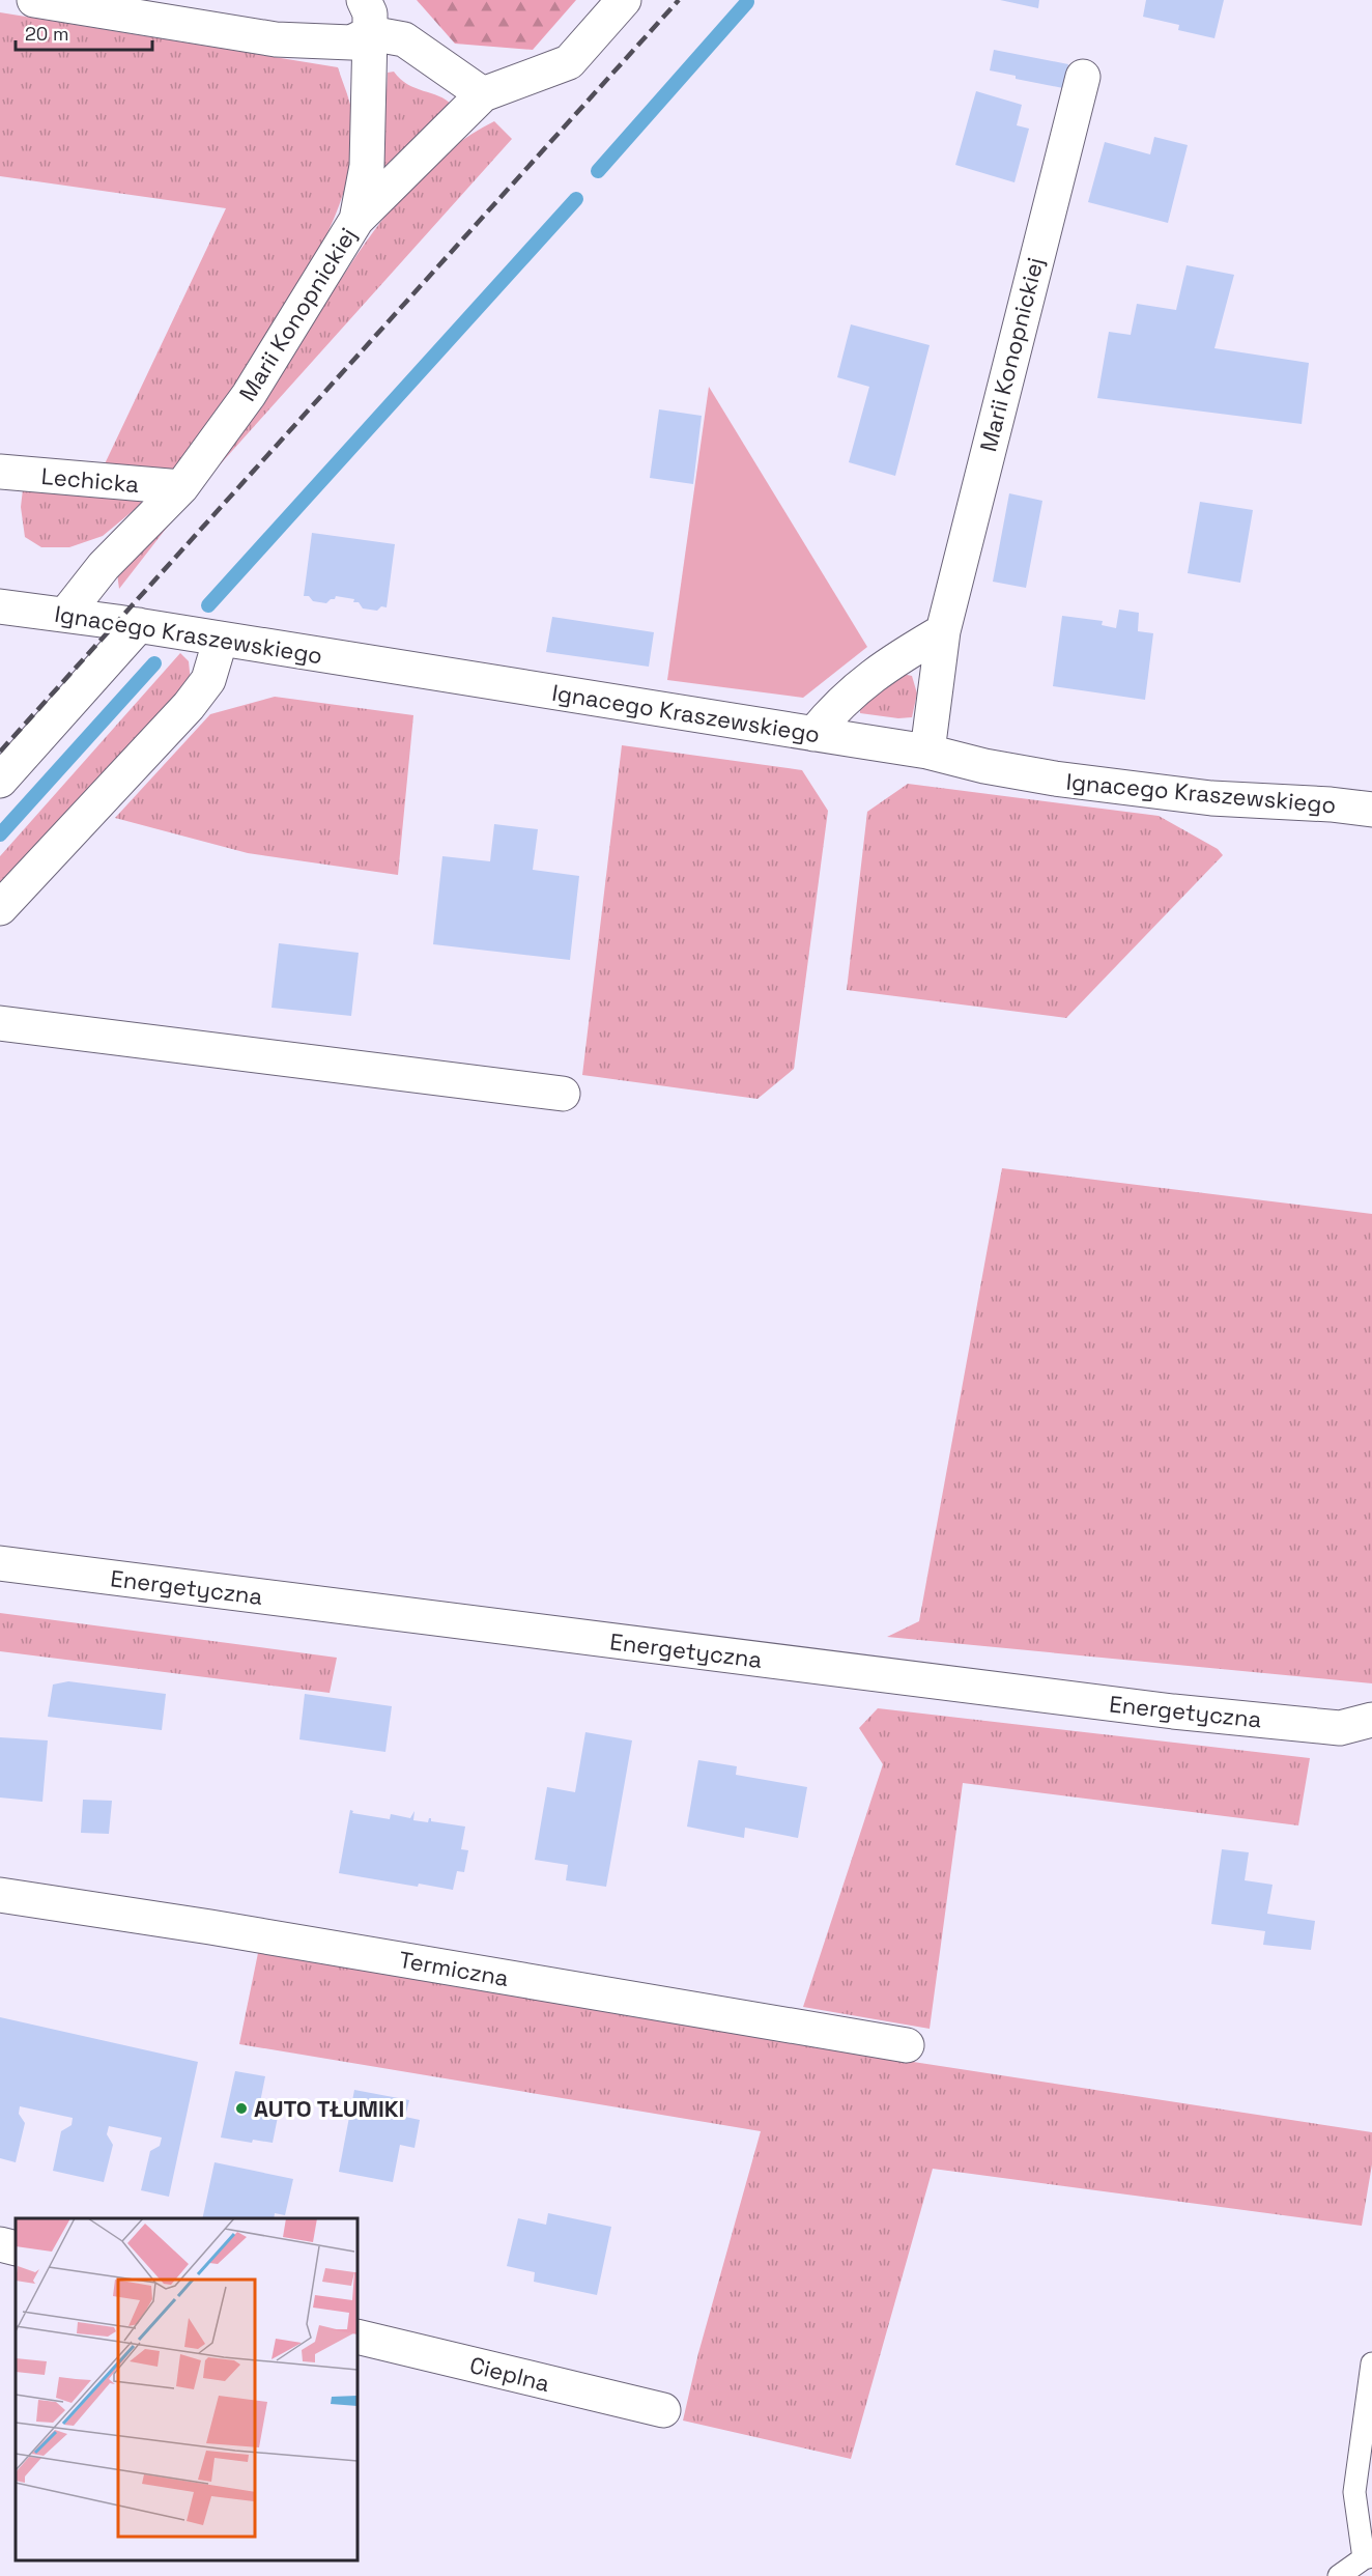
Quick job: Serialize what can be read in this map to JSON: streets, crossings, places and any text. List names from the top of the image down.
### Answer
{
  "streets": {
    "street": [
      "Marii Konopnickiej",
      "Lechicka",
      "Ignacego Kraszewskiego",
      "Energetyczna",
      "Termiczna",
      "Cieplna"
    ]
  },
  "crossings": [
    ["Marii Konopnickiej", "Lechicka"],
    ["Marii Konopnickiej", "Ignacego Kraszewskiego"]
  ],
  "places": ["AUTO TŁUMIKI"],
  "scale_bar": "20 m"
}
